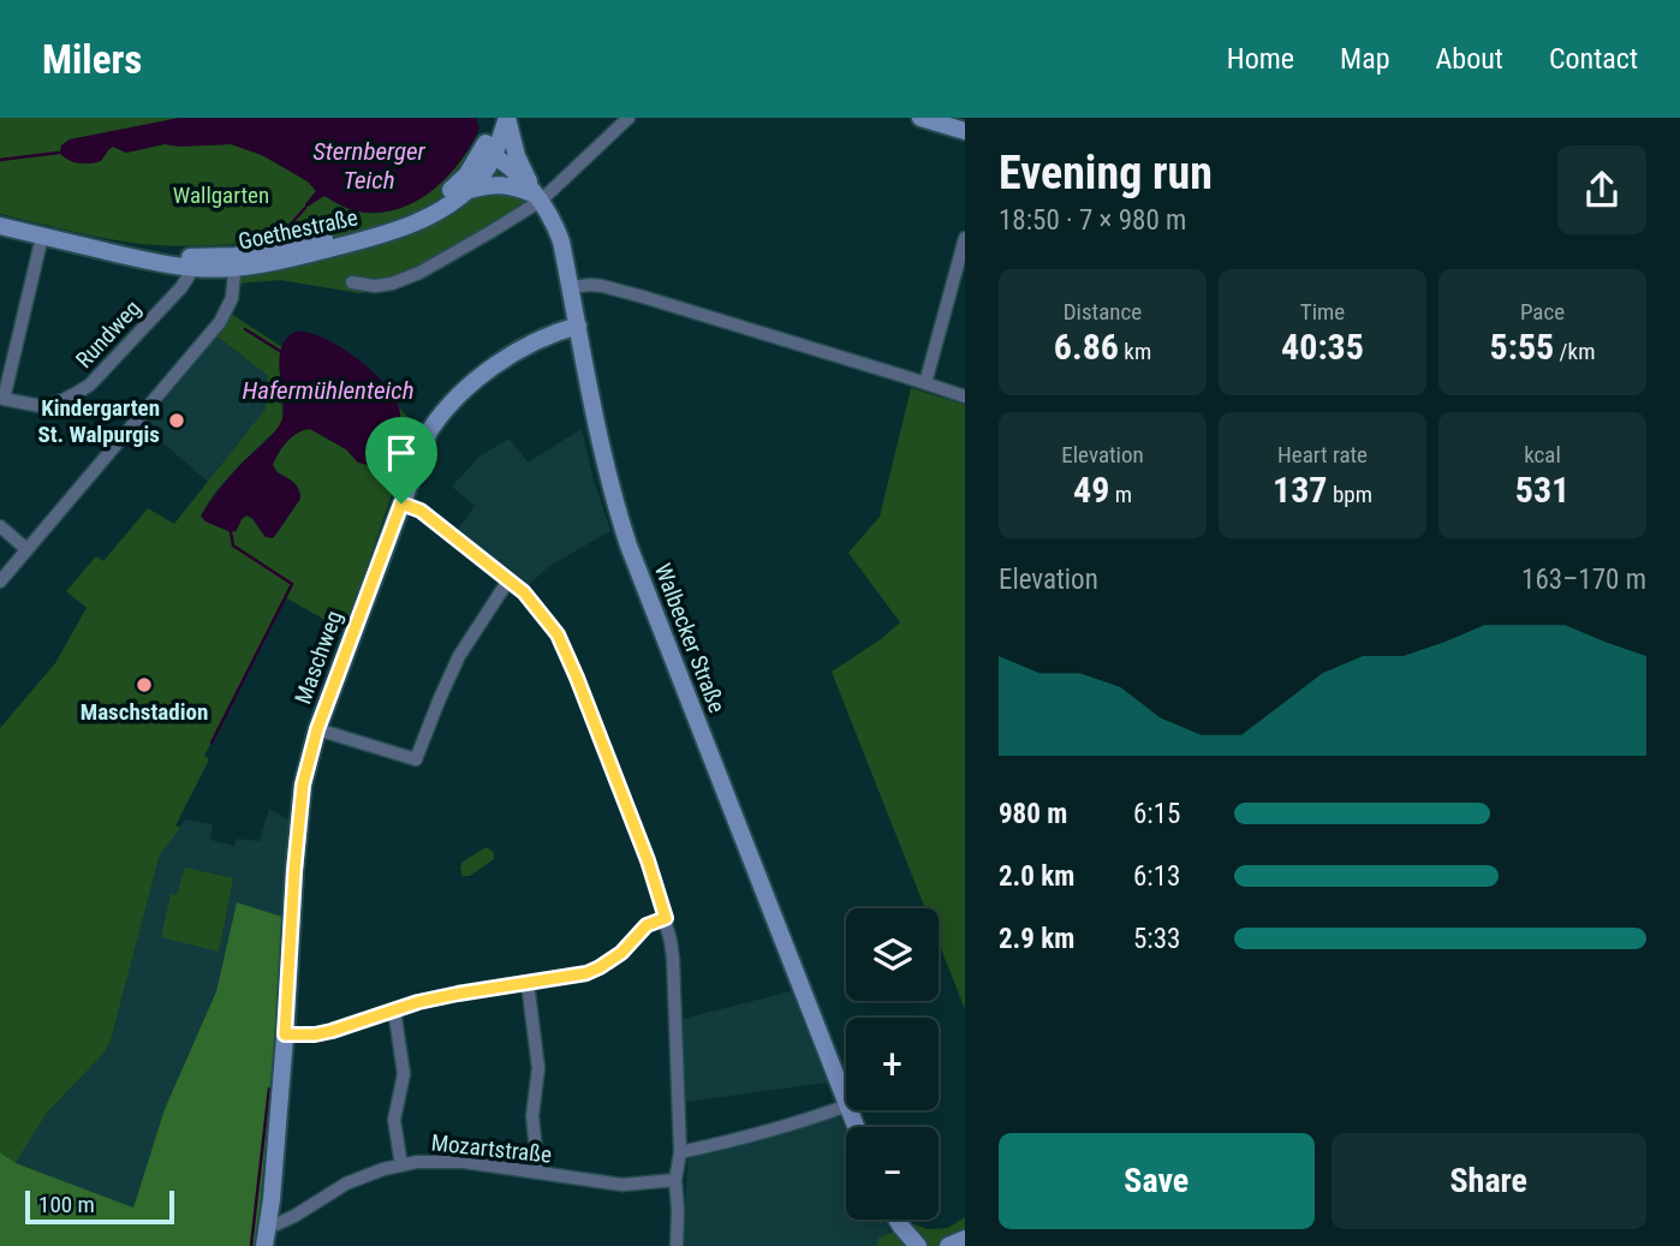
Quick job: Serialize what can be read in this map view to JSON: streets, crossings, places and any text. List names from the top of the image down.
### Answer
{
  "streets": {
    "main road": ["Goethestraße", "Walbecker Straße", "Maschweg"],
    "street": ["Rundweg", "Mozartstraße"]
  },
  "crossings": [
    ["Goethestraße", "Rundweg"],
    ["Goethestraße", "Walbecker Straße"],
    ["Walbecker Straße", "Maschweg"],
    ["Maschweg", "Mozartstraße"]
  ],
  "water": ["Sternberger Teich", "Hafermühlenteich"],
  "parks": ["Wallgarten"],
  "places": ["Kindergarten St. Walpurgis", "Maschstadion"],
  "scale_bar": "100 m",
  "page": {
    "header": "Milers",
    "nav": [
      "Home",
      "Map",
      "About",
      "Contact"
    ],
    "heading": ["Evening run", "18:50 · 7 × 980 m"],
    "stats": [
      ["Distance", "6.86 km"],
      ["Time", "40:35"],
      ["Pace", "5:55 /km"],
      ["Elevation", "49 m"],
      ["Heart rate", "137 bpm"],
      ["kcal", "531"]
    ],
    "chart": ["Elevation", "163–170 m"],
    "list": [
      {
        "name": "980 m",
        "note": "6:15"
      },
      {
        "name": "2.0 km",
        "note": "6:13"
      },
      {
        "name": "2.9 km",
        "note": "5:33"
      }
    ],
    "map_buttons": ["+", "−"],
    "buttons": ["Save", "Share"],
    "scale": "100 m"
  }
}
